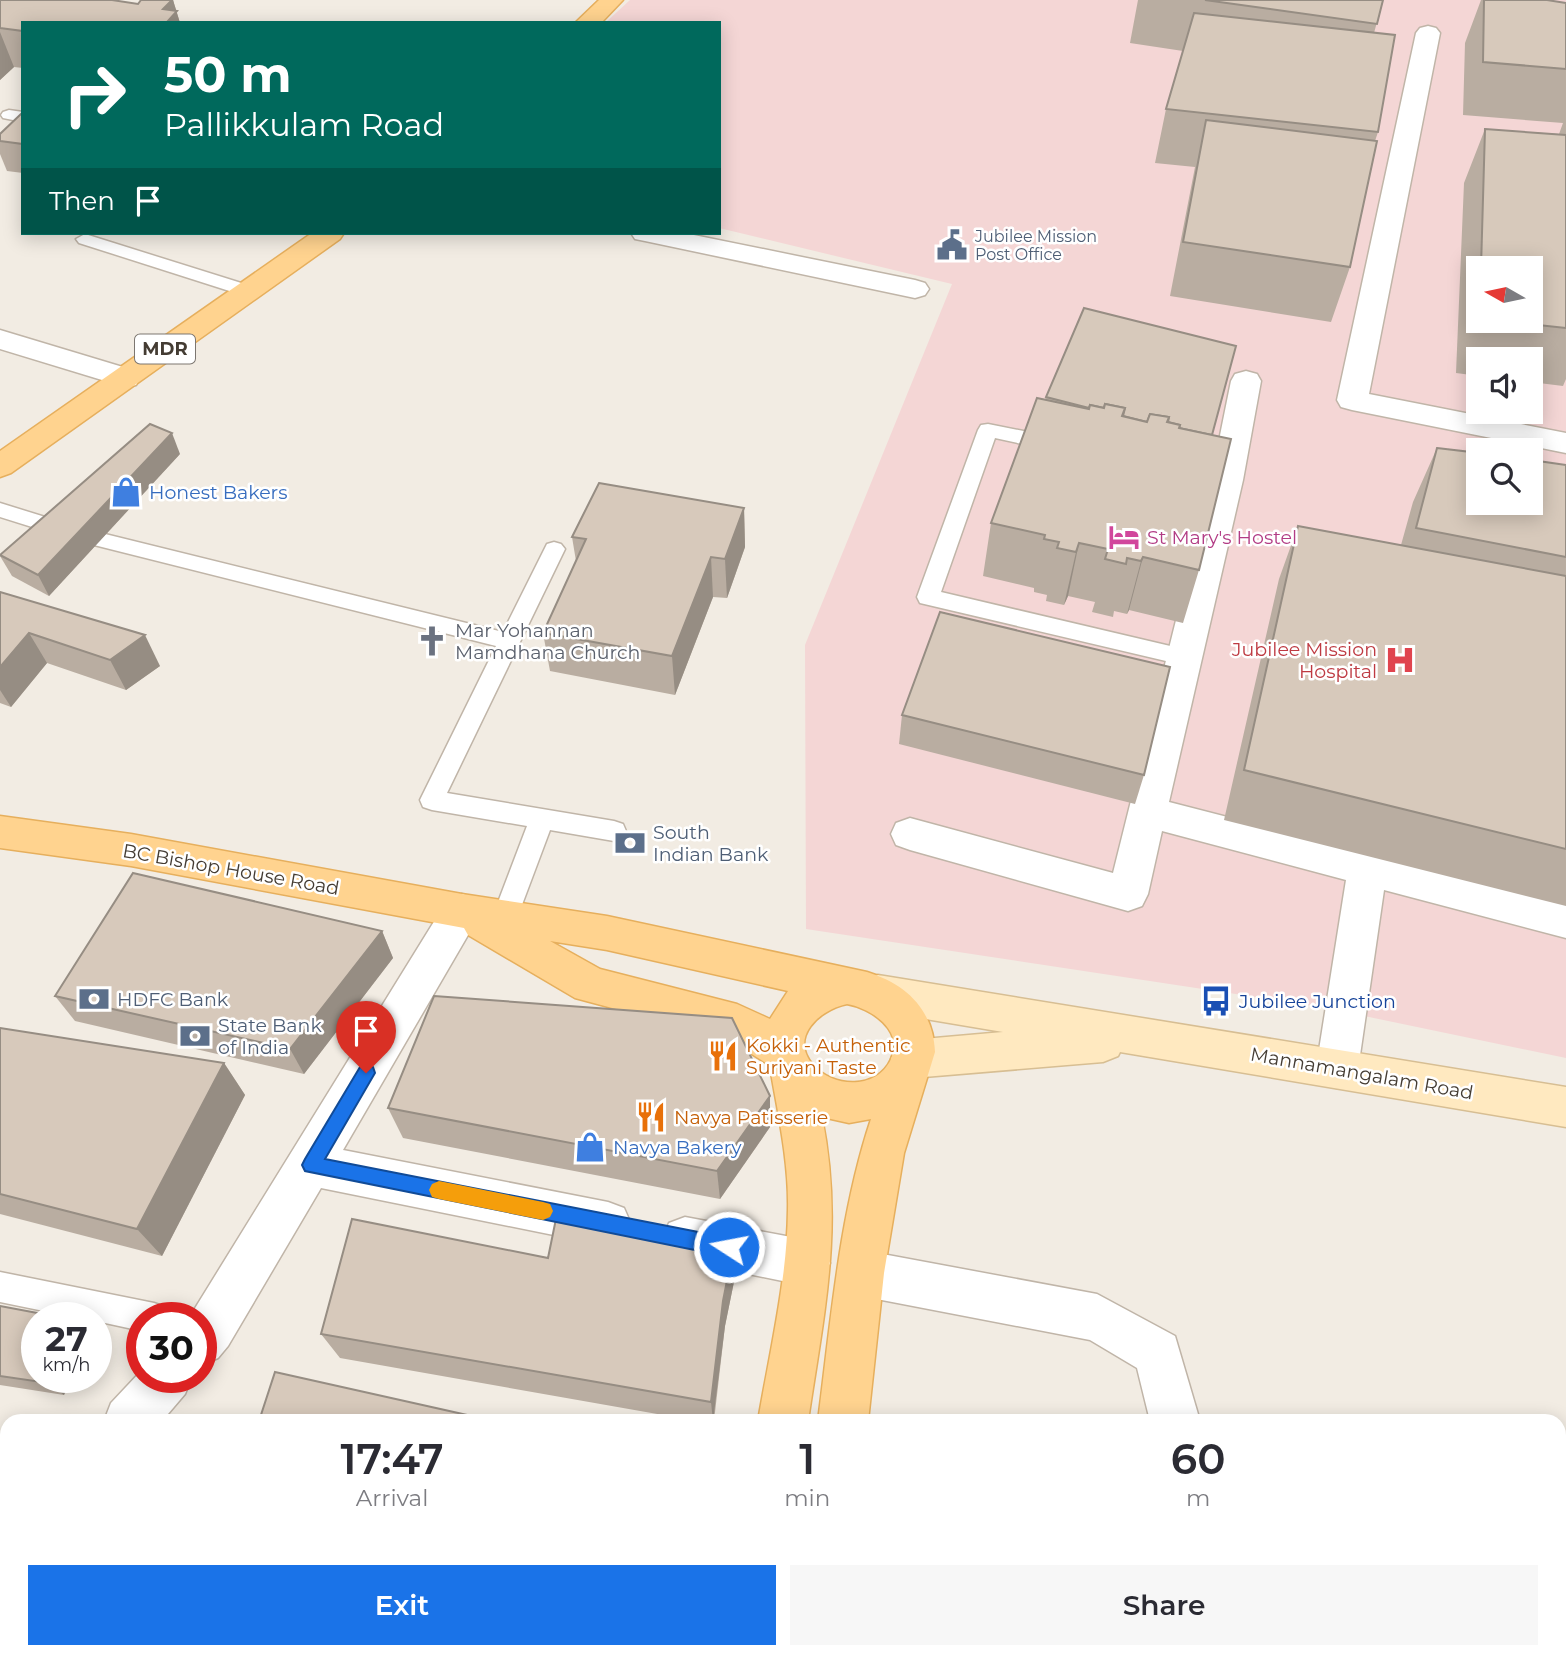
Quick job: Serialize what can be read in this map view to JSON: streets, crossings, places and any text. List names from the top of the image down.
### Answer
{
  "streets": {
    "main road": ["MDR", "BC Bishop House Road", "Mannamangalam Road"]
  },
  "places": {
    "public building": ["Jubilee Mission Post Office"],
    "shop": ["Honest Bakers", "Navya Bakery"],
    "hotel": ["St Mary's Hostel"],
    "church": ["Mar Yohannan Mamdhana Church"],
    "hospital": ["Jubilee Mission Hospital"],
    "bank": ["South Indian Bank", "HDFC Bank", "State Bank of India"],
    "bus stop": ["Jubilee Junction"],
    "restaurant": ["Kokki - Authentic Suriyani Taste", "Navya Patisserie"]
  },
  "north": "left",
  "page": {
    "turn": ["50 m", "Pallikkulam Road"],
    "then": "Then",
    "speed": "27 km/h",
    "limit": "30",
    "eta": [
      "17:47",
      "Arrival",
      "1",
      "min",
      "60",
      "m"
    ],
    "buttons": ["Exit", "Share"]
  }
}
